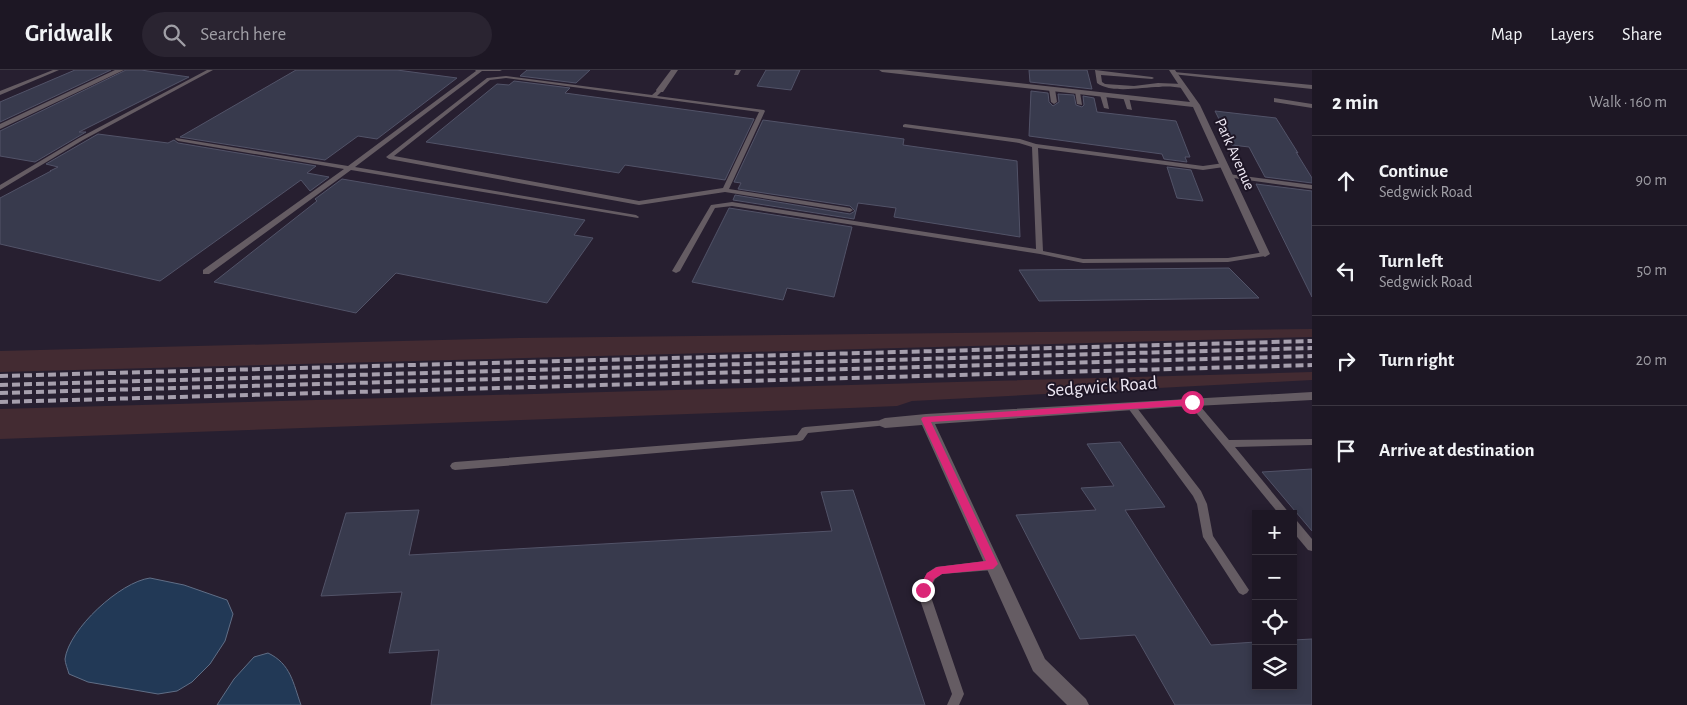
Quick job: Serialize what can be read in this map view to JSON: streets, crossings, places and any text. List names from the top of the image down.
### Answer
{
  "streets": {
    "street": ["Park Avenue", "Sedgwick Road"]
  },
  "page": {
    "header": "Gridwalk",
    "search": "Search here",
    "nav": ["Map", "Layers", "Share"],
    "heading": ["2 min", "Walk · 160 m"],
    "list": [
      ["Continue", "Sedgwick Road", "90 m"],
      ["Turn left", "Sedgwick Road", "50 m"],
      ["Turn right", "20 m"],
      "Arrive at destination"
    ],
    "map_buttons": ["+", "−"]
  }
}
